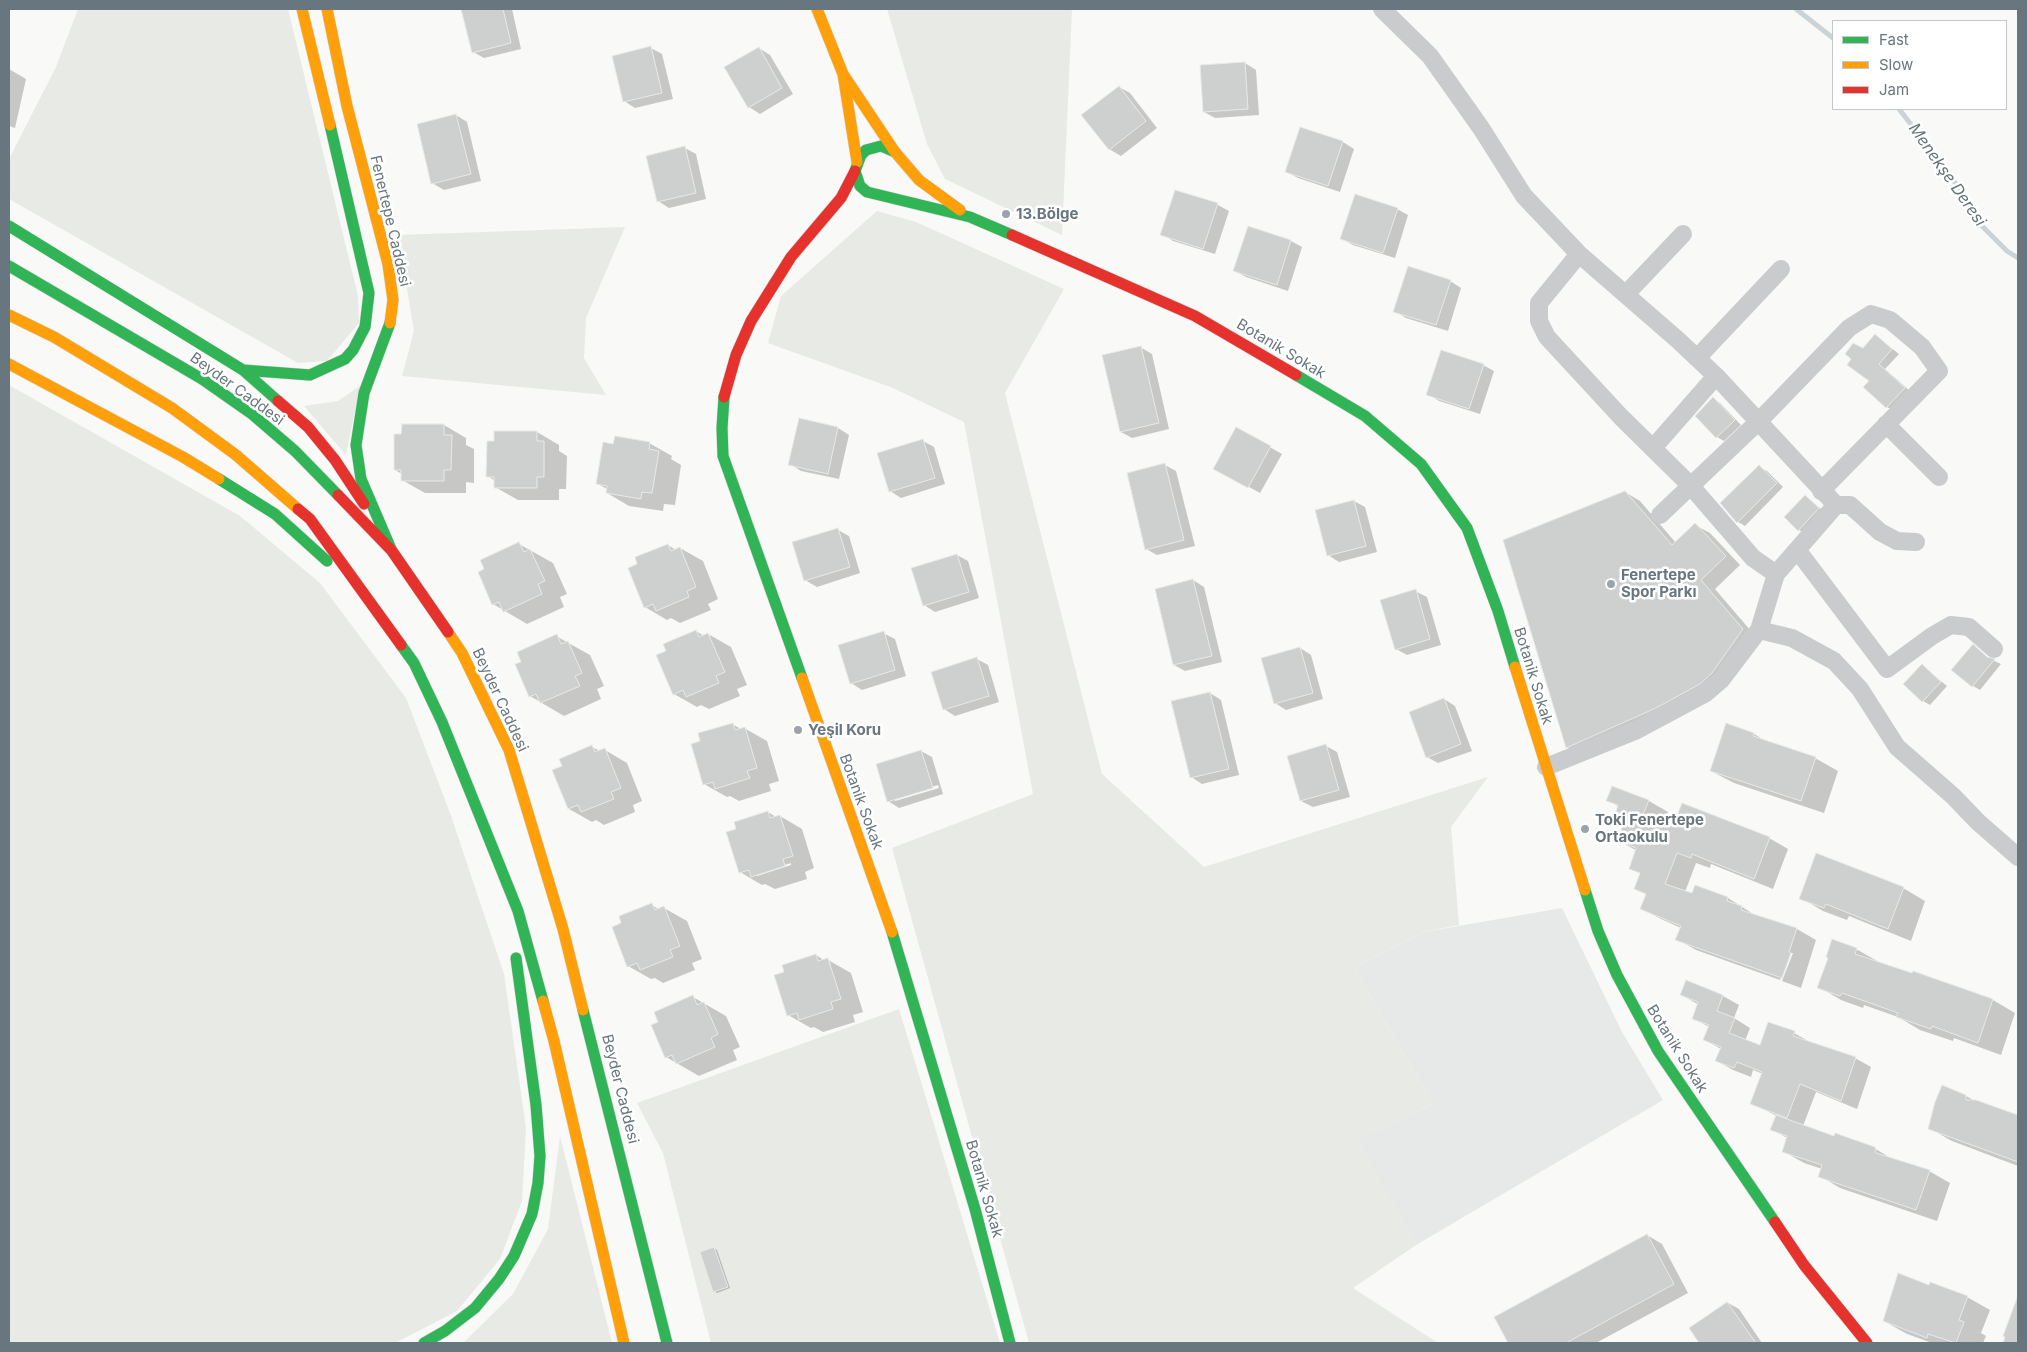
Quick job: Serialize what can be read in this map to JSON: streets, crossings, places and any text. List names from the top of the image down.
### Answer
{
  "streets": {
    "main road": ["Fenertepe Caddesi", "Botanik Sokak", "Beyder Caddesi"]
  },
  "crossings": [
    ["Fenertepe Caddesi", "Beyder Caddesi"]
  ],
  "water": ["Menekşe Deresi"],
  "places": [
    "13.Bölge",
    "Fenertepe Spor Parkı",
    "Yeşil Koru",
    "Toki Fenertepe Ortaokulu"
  ],
  "legend": ["Fast", "Slow", "Jam"]
}
